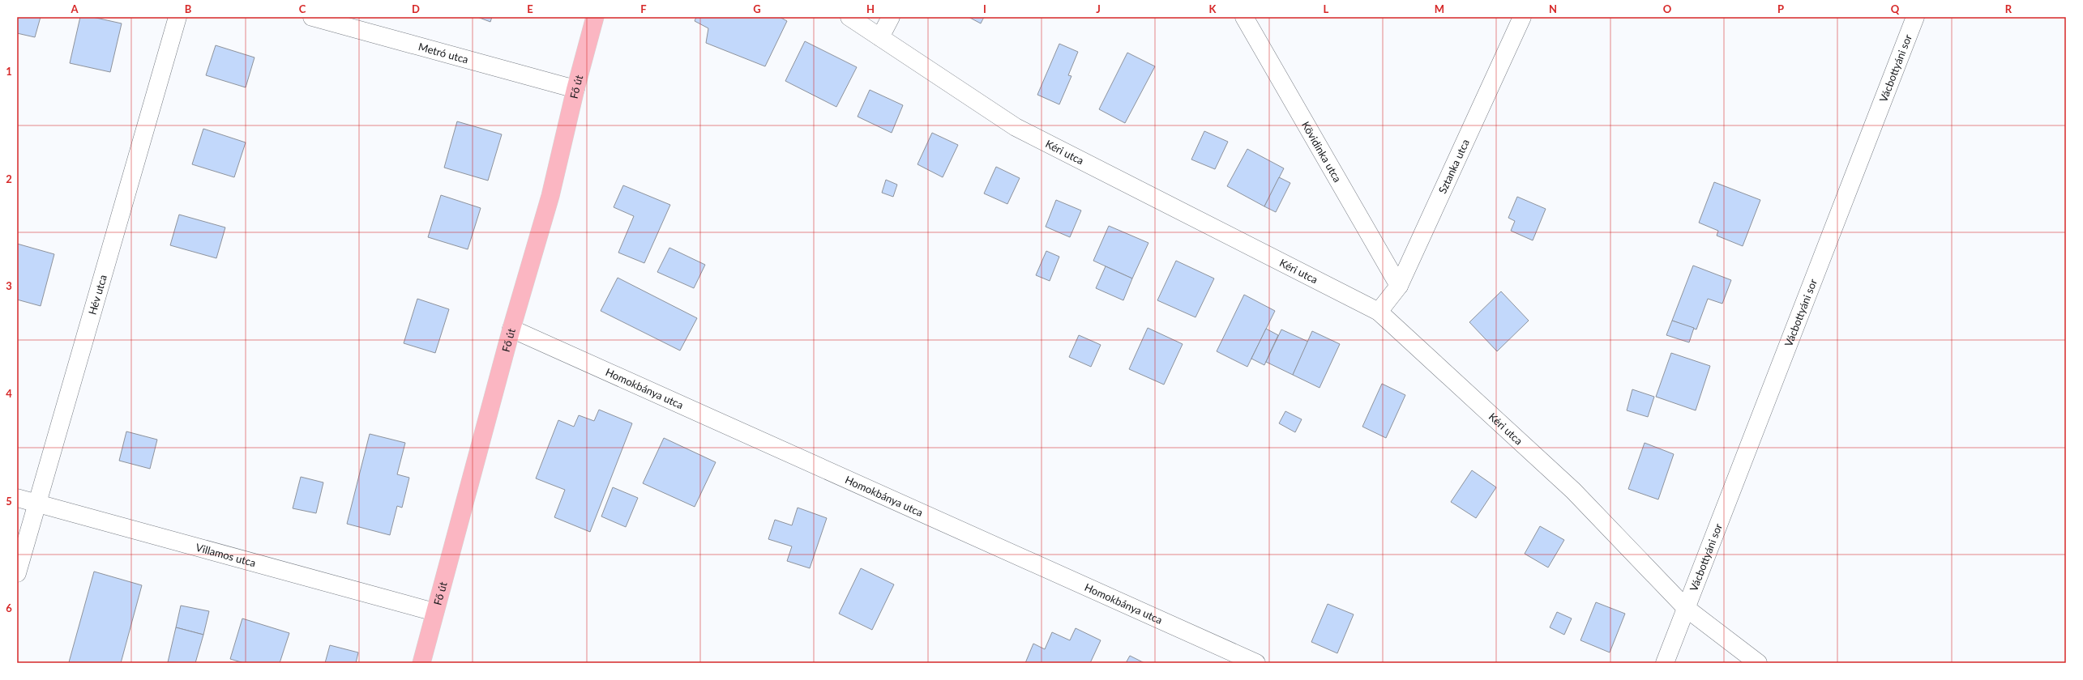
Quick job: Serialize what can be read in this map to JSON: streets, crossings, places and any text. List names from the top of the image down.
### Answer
{
  "streets": {
    "main road": ["Fő út"],
    "street": [
      "Metró utca",
      "Vácbottyáni sor",
      "Kéri utca",
      "Kövidinka utca",
      "Sztanka utca",
      "Hév utca",
      "Homokbánya utca",
      "Villamos utca"
    ]
  },
  "crossings": [
    ["Metró utca", "Fő út"],
    ["Vácbottyáni sor", "Kéri utca"],
    ["Fő út", "Homokbánya utca"],
    ["Fő út", "Villamos utca"],
    ["Kéri utca", "Sztanka utca"],
    ["Kövidinka utca", "Sztanka utca"],
    ["Hév utca", "Villamos utca"]
  ],
  "grid": {
    "columns": [
      "A",
      "B",
      "C",
      "D",
      "E",
      "F",
      "G",
      "H",
      "I",
      "J",
      "K",
      "L",
      "M",
      "N",
      "O",
      "P",
      "Q",
      "R"
    ],
    "rows": [
      "1",
      "2",
      "3",
      "4",
      "5",
      "6"
    ]
  }
}
